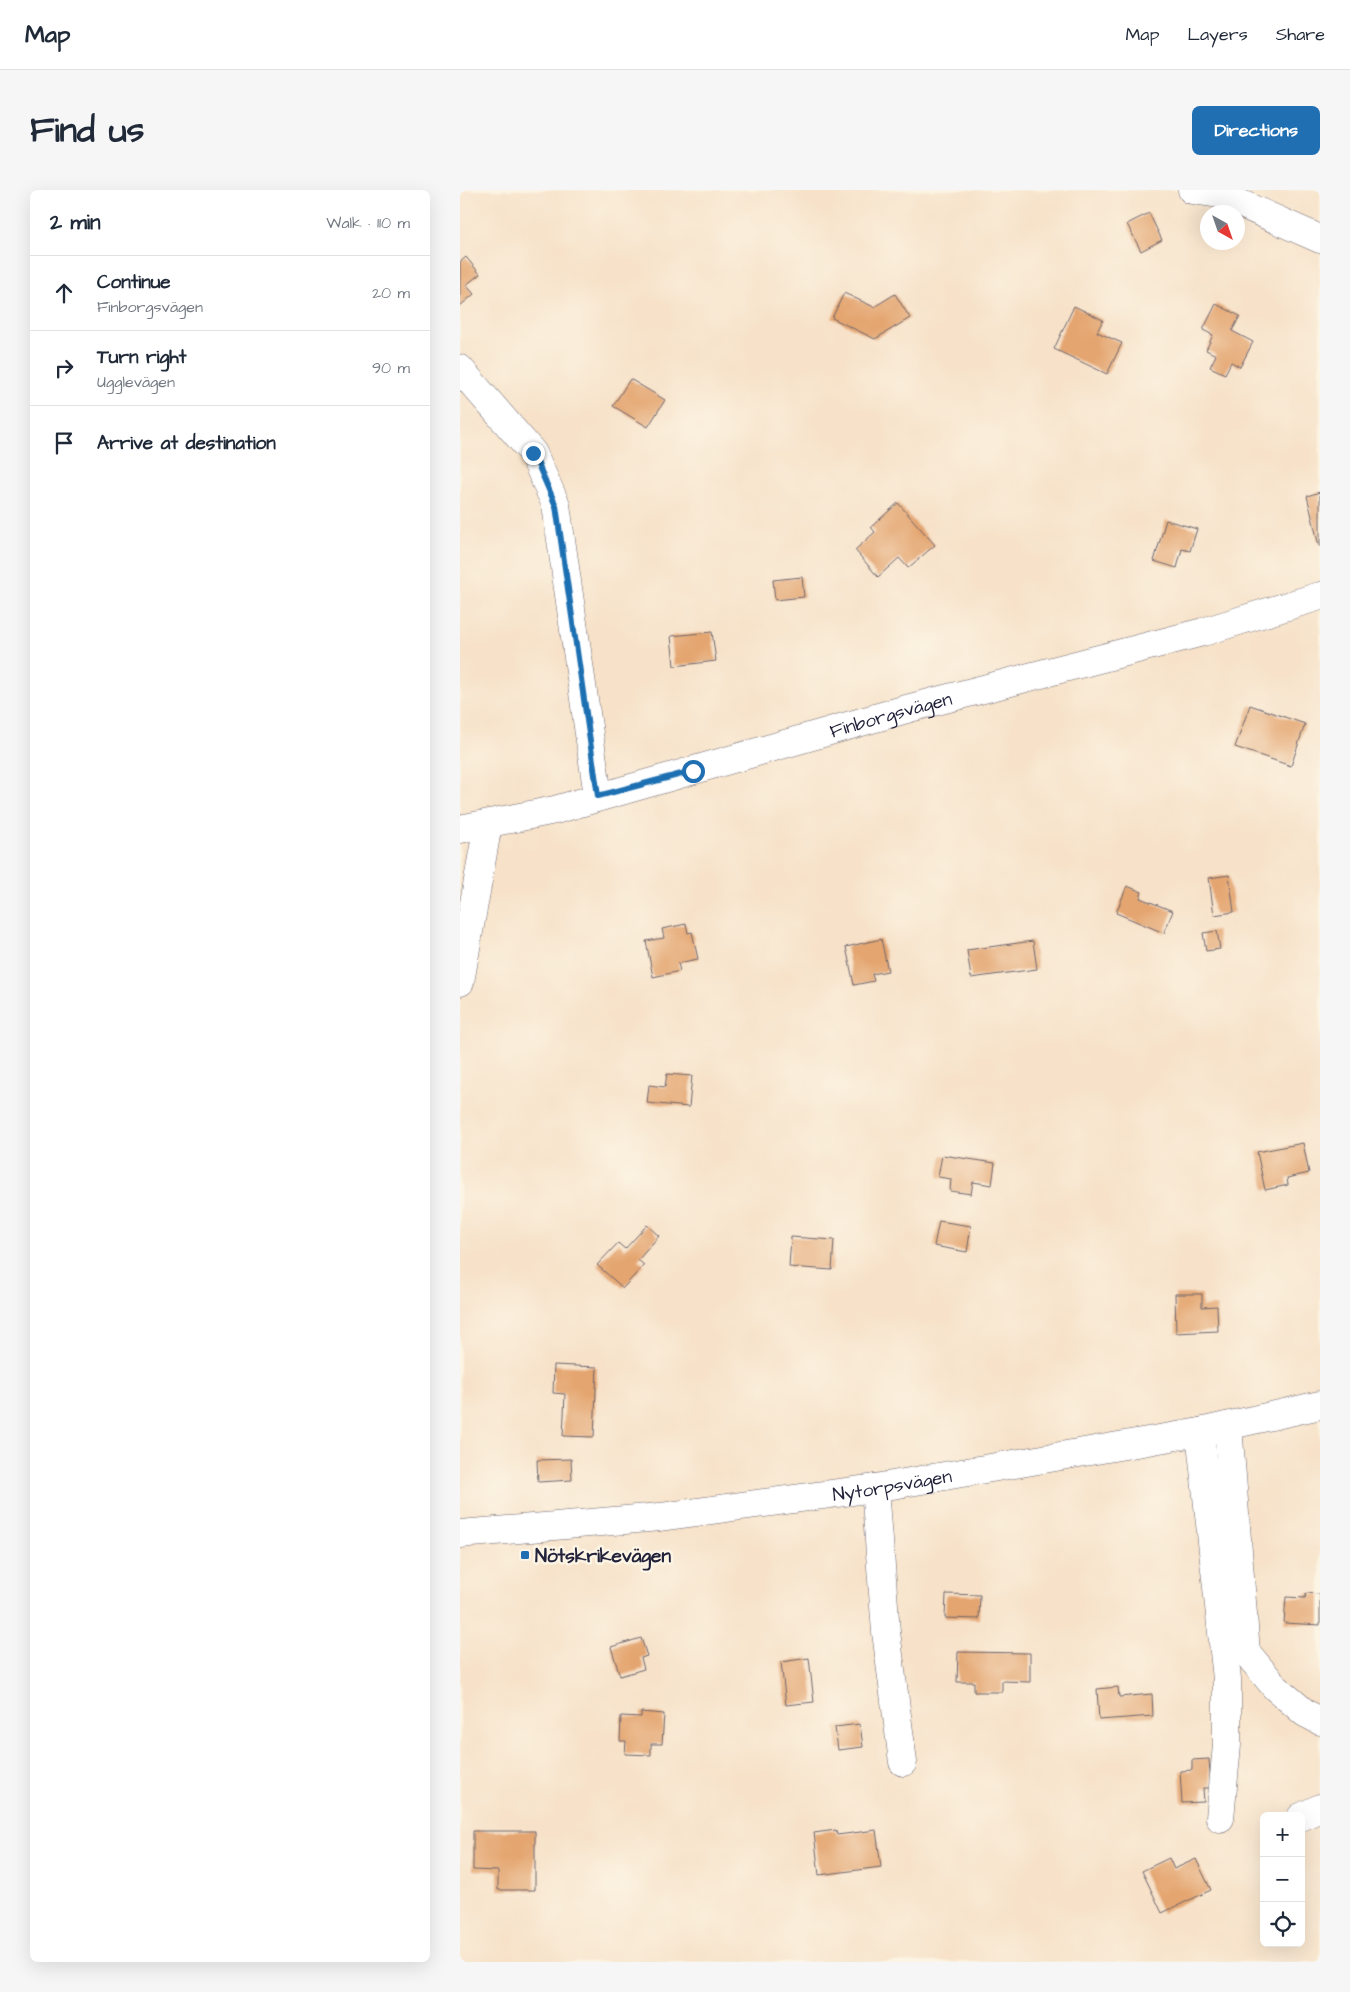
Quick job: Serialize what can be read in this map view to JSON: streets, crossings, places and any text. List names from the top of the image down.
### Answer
{
  "streets": {
    "street": ["Finborgsvägen", "Nytorpsvägen"]
  },
  "places": {
    "transit": ["Nötskrikevägen"]
  },
  "north": "bottom right",
  "page": {
    "header": "Map",
    "nav": ["Map", "Layers", "Share"],
    "title": "Find us",
    "buttons": "Directions",
    "heading": ["2 min", "Walk · 110 m"],
    "list": [
      ["Continue", "Finborgsvägen", "20 m"],
      ["Turn right", "Ugglevägen", "90 m"],
      "Arrive at destination"
    ],
    "map_buttons": ["+", "−"]
  }
}
